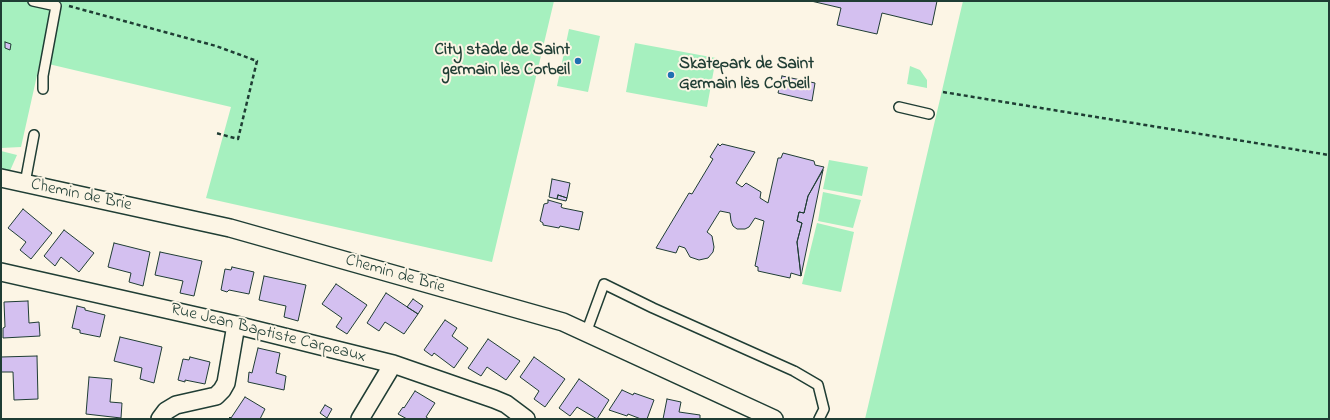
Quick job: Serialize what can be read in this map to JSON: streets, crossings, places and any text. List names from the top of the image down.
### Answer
{
  "streets": {
    "street": ["Chemin de Brie", "Rue Jean Baptiste Carpeaux"]
  },
  "places": ["City stade de Saint germain lès Corbeil", "Skatepark de Saint Germain lès Corbeil"]
}
